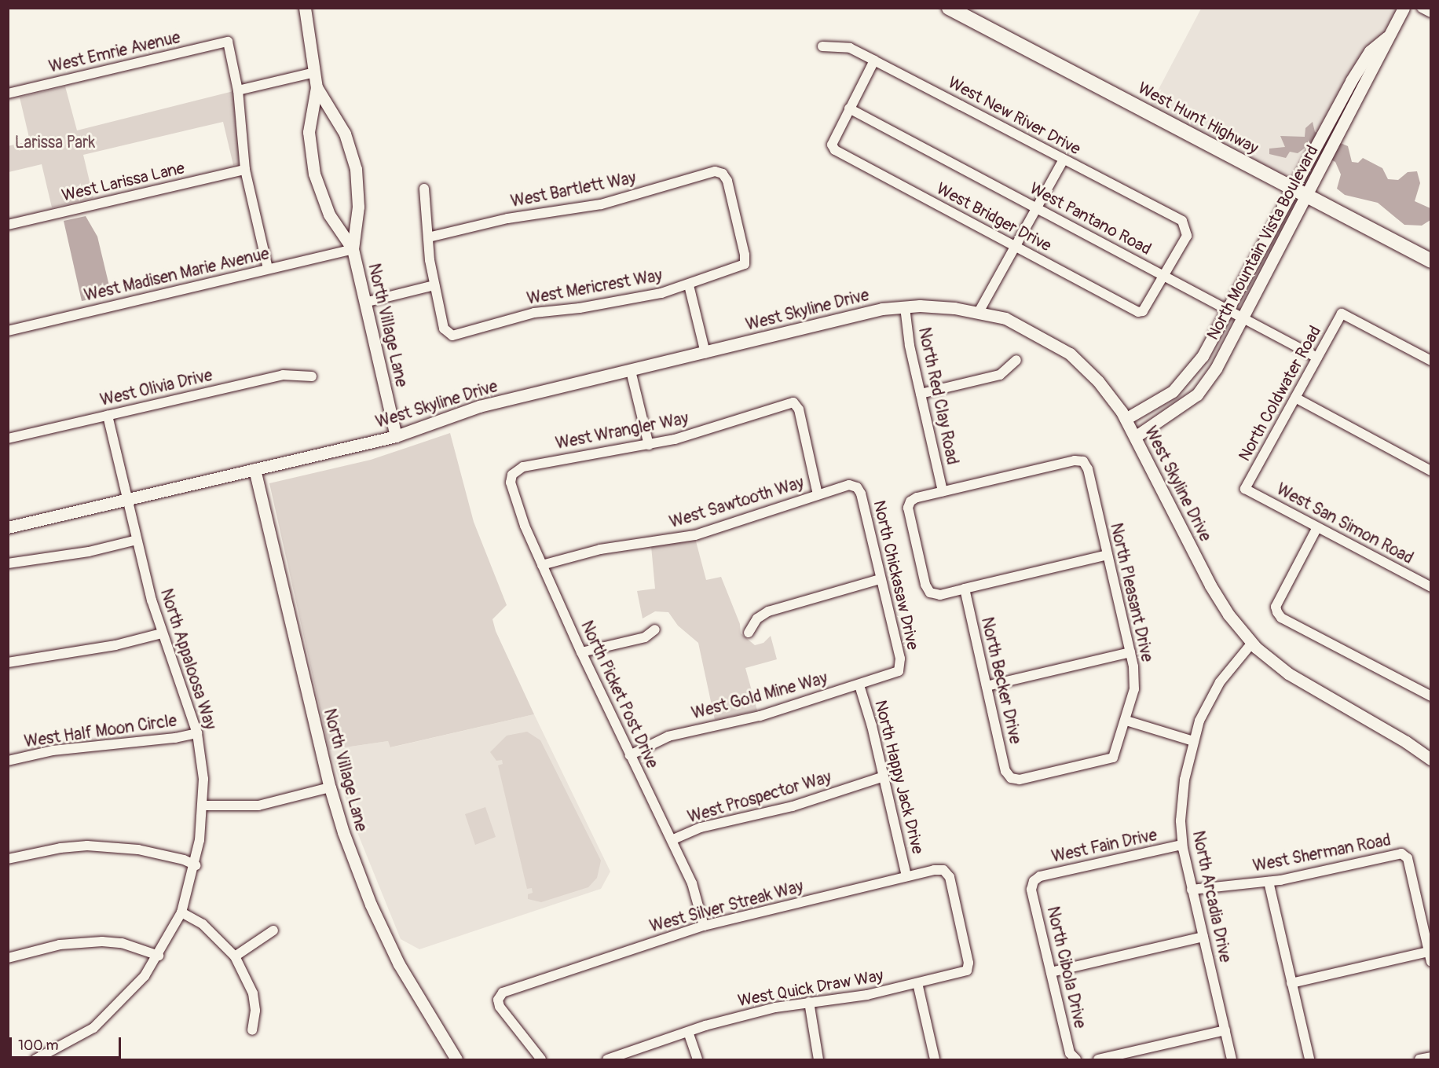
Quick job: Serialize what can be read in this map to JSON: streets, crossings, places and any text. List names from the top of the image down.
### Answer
{
  "streets": {
    "main road": ["West Hunt Highway"],
    "street": [
      "West Emrie Avenue",
      "West New River Drive",
      "West Larissa Lane",
      "West Bartlett Way",
      "West Bridger Drive",
      "West Pantano Road",
      "North Mountain Vista Boulevard",
      "West Madisen Marie Avenue",
      "West Mericrest Way",
      "West Skyline Drive",
      "North Village Lane",
      "West Olivia Drive",
      "North Coldwater Road",
      "North Red Clay Road",
      "West Wrangler Way",
      "West Sawtooth Way",
      "West San Simon Road",
      "North Chickasaw Drive",
      "North Pleasant Drive",
      "North Appaloosa Way",
      "North Becker Drive",
      "North Picket Post Drive",
      "West Gold Mine Way",
      "West Half Moon Circle",
      "North Happy Jack Drive",
      "West Prospector Way",
      "West Fain Drive",
      "West Sherman Road",
      "North Arcadia Drive",
      "West Silver Streak Way",
      "North Cibola Drive",
      "West Quick Draw Way"
    ]
  },
  "crossings": [
    ["West New River Drive", "West Bridger Drive"],
    ["West New River Drive", "West Pantano Road"],
    ["West Hunt Highway", "North Mountain Vista Boulevard"],
    ["West Bartlett Way", "West Mericrest Way"],
    ["West Bridger Drive", "West Pantano Road"],
    ["West Pantano Road", "North Mountain Vista Boulevard"],
    ["West Pantano Road", "North Coldwater Road"],
    ["North Mountain Vista Boulevard", "West Skyline Drive"],
    ["West Madisen Marie Avenue", "North Village Lane"],
    ["West Skyline Drive", "North Village Lane"],
    ["West Skyline Drive", "North Red Clay Road"],
    ["West Skyline Drive", "North Appaloosa Way"],
    ["West Skyline Drive", "North Arcadia Drive"],
    ["West Olivia Drive", "North Appaloosa Way"],
    ["North Coldwater Road", "West San Simon Road"],
    ["North Red Clay Road", "North Pleasant Drive"],
    ["West Wrangler Way", "West Sawtooth Way"],
    ["West Wrangler Way", "North Picket Post Drive"],
    ["West Sawtooth Way", "North Chickasaw Drive"],
    ["West Sawtooth Way", "North Picket Post Drive"],
    ["North Chickasaw Drive", "West Gold Mine Way"],
    ["North Pleasant Drive", "North Becker Drive"],
    ["North Appaloosa Way", "West Half Moon Circle"],
    ["North Picket Post Drive", "West Gold Mine Way"],
    ["North Picket Post Drive", "West Prospector Way"],
    ["North Picket Post Drive", "West Silver Streak Way"],
    ["West Gold Mine Way", "North Happy Jack Drive"],
    ["North Happy Jack Drive", "West Prospector Way"],
    ["North Happy Jack Drive", "West Silver Streak Way"],
    ["West Fain Drive", "North Arcadia Drive"],
    ["West Fain Drive", "North Cibola Drive"],
    ["West Sherman Road", "North Arcadia Drive"],
    ["West Silver Streak Way", "West Quick Draw Way"]
  ],
  "parks": ["Larissa Park"],
  "scale_bar": "100 m"
}
